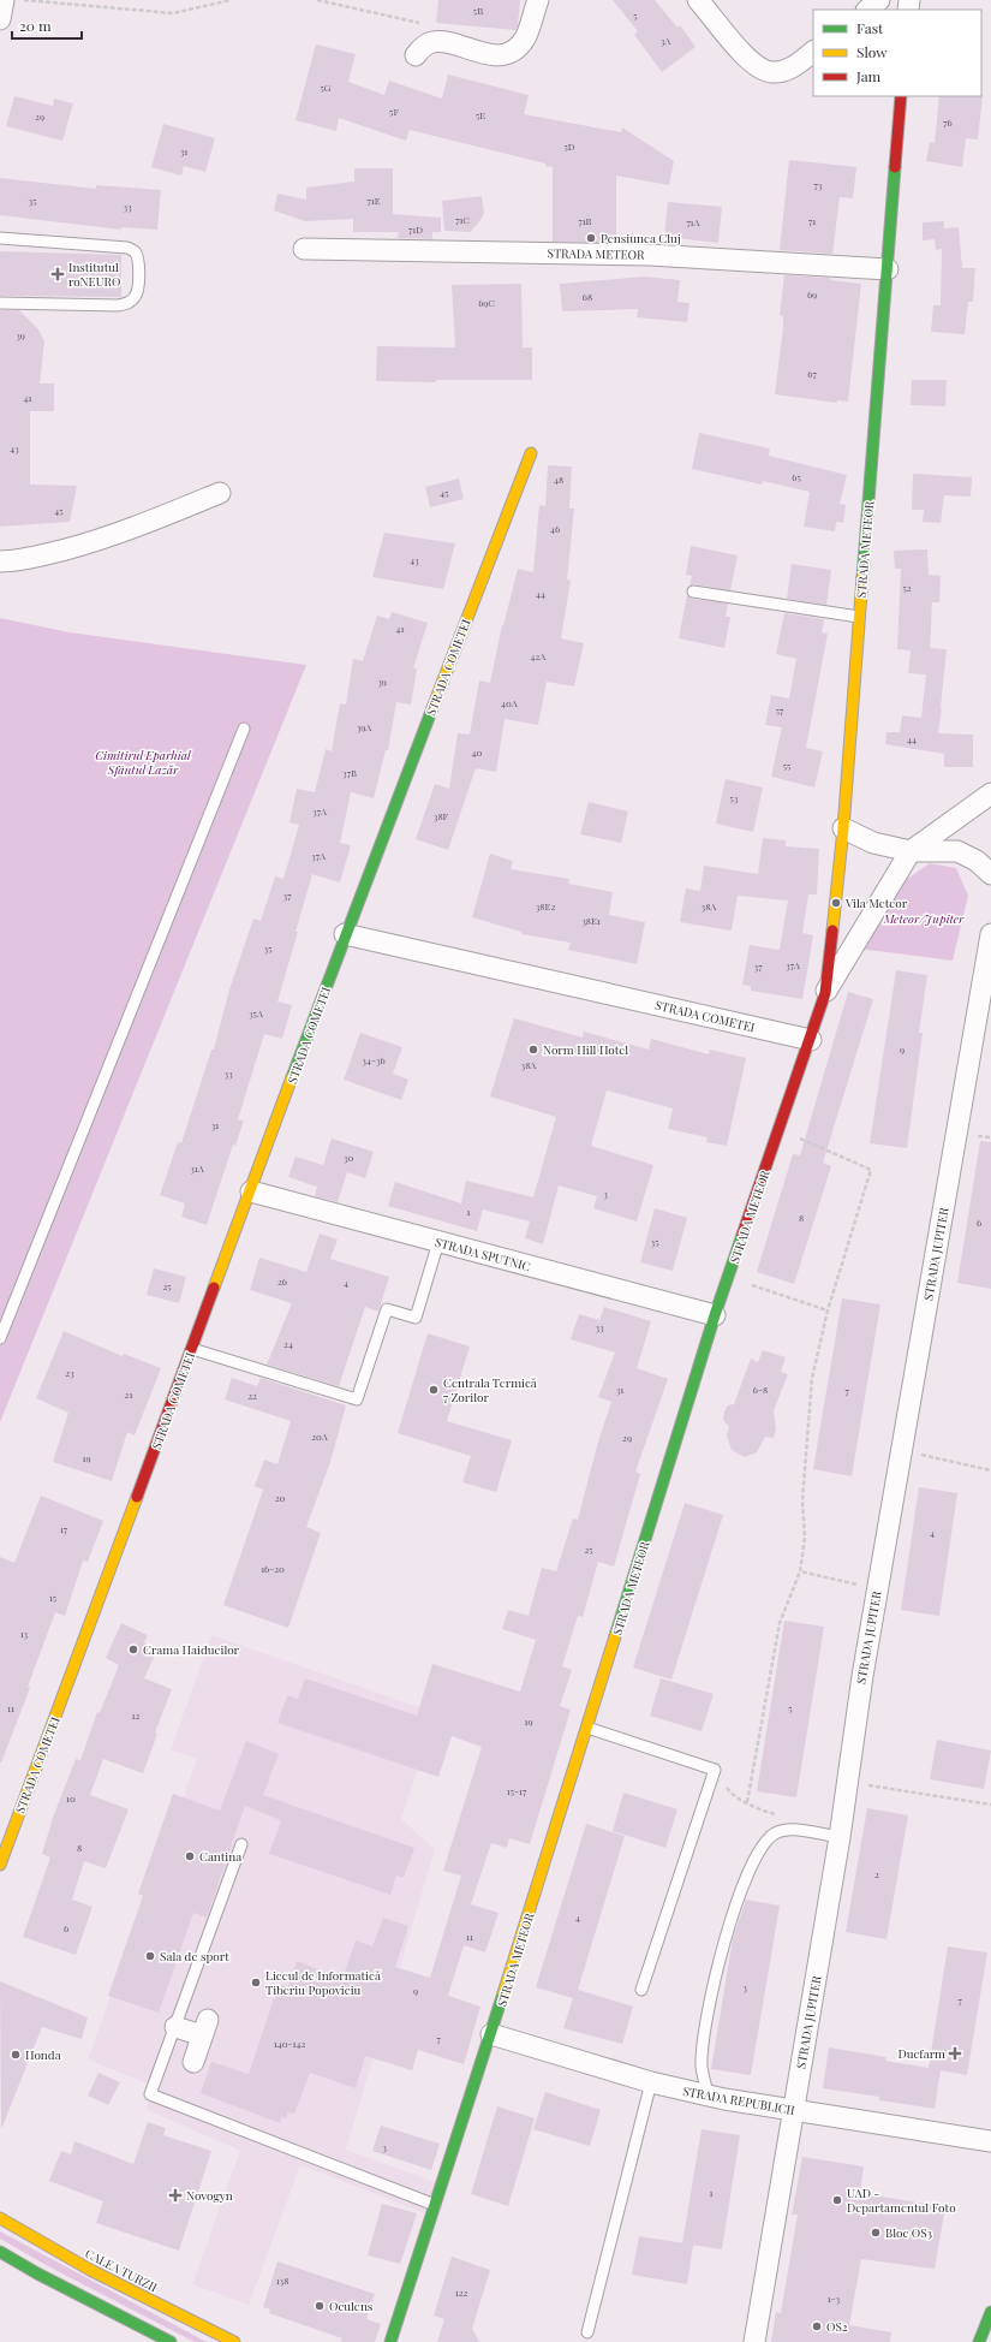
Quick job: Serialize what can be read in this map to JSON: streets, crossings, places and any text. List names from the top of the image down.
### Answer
{
  "streets": {
    "street": [
      "STRADA METEOR",
      "STRADA COMETEI",
      "STRADA SPUTNIC",
      "STRADA JUPITER",
      "STRADA REPUBLICII",
      "CALEA TURZII"
    ]
  },
  "crossings": [
    ["STRADA METEOR", "STRADA COMETEI"],
    ["STRADA METEOR", "STRADA SPUTNIC"],
    ["STRADA METEOR", "STRADA REPUBLICII"],
    ["STRADA COMETEI", "STRADA SPUTNIC"],
    ["STRADA JUPITER", "STRADA REPUBLICII"]
  ],
  "parks": ["Cimitirul Eparhial Sfântul Lazăr", "Meteor/Jupiter"],
  "places": {
    "other": [
      "Pensiunea Cluj",
      "Vila Meteor",
      "Norm Hill Hotel",
      "Centrala Termică 7 Zorilor",
      "Crama Haiducilor",
      "Cantina",
      "Sala de sport",
      "Liceul de Informatică Tiberiu Popoviciu",
      "Honda",
      "UAD - Departamentul Foto",
      "Bloc OS3",
      "Oculens",
      "OS2"
    ],
    "health": ["Institutul roNEURO", "Ducfarm", "Novogyn"]
  },
  "house_numbers": [
    "5B",
    "5",
    "3A",
    "5G",
    "5F",
    "5E",
    "29",
    "76",
    "5D",
    "31",
    "73",
    "35",
    "71E",
    "33",
    "71C",
    "71B",
    "71",
    "71A",
    "71D",
    "69",
    "68",
    "69C",
    "39",
    "67",
    "41",
    "43",
    "65",
    "48",
    "45",
    "45",
    "46",
    "43",
    "52",
    "44",
    "41",
    "42A",
    "39",
    "40A",
    "57",
    "39A",
    "44",
    "40",
    "55",
    "37B",
    "53",
    "37A",
    "38F",
    "37A",
    "37",
    "38E2",
    "38A",
    "38E1",
    "35",
    "37A",
    "37",
    "35A",
    "9",
    "34-36",
    "38A",
    "33",
    "31",
    "30",
    "31A",
    "3",
    "1",
    "8",
    "6",
    "35",
    "26",
    "4",
    "25",
    "33",
    "24",
    "23",
    "31",
    "6-8",
    "7",
    "21",
    "22",
    "20A",
    "29",
    "19",
    "20",
    "17",
    "4",
    "25",
    "16-20",
    "15",
    "13",
    "11",
    "5",
    "12",
    "19",
    "15-17",
    "10",
    "8",
    "2",
    "4",
    "6",
    "11",
    "3",
    "9",
    "7",
    "7",
    "140-142",
    "3",
    "1",
    "138",
    "122",
    "1-3"
  ],
  "legend": ["Fast", "Slow", "Jam"],
  "scale_bar": "20 m"
}
